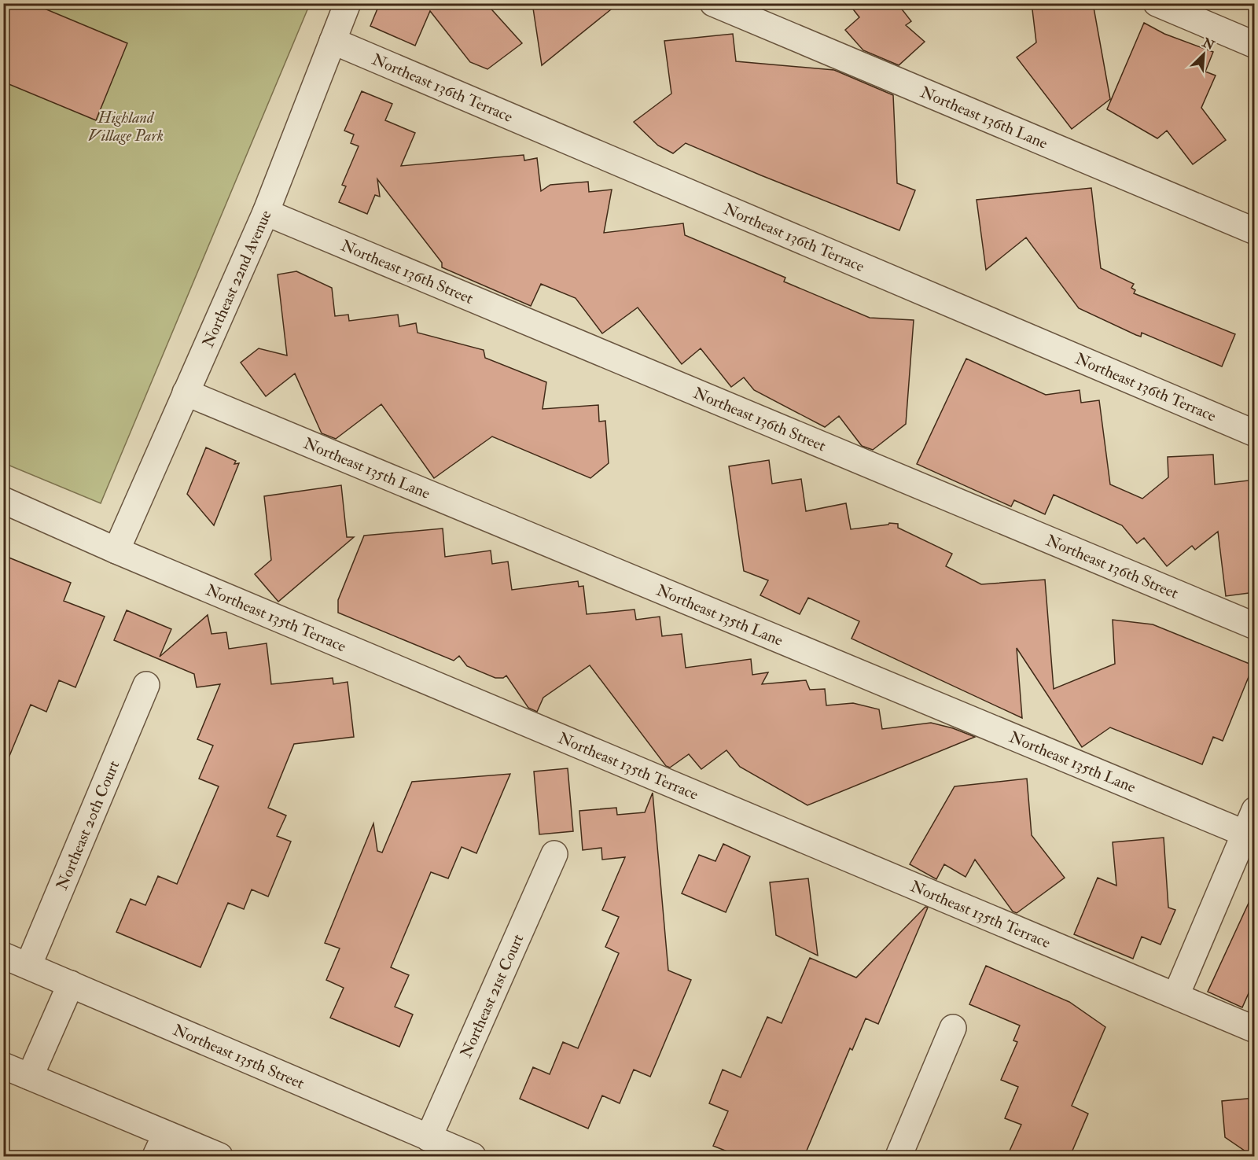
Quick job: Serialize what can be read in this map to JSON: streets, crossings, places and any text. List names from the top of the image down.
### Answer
{
  "streets": {
    "street": [
      "Northeast 136th Terrace",
      "Northeast 136th Lane",
      "Northeast 136th Street",
      "Northeast 22nd Avenue",
      "Northeast 135th Lane",
      "Northeast 135th Terrace",
      "Northeast 20th Court",
      "Northeast 21st Court",
      "Northeast 135th Street"
    ]
  },
  "crossings": [
    ["Northeast 136th Terrace", "Northeast 22nd Avenue"],
    ["Northeast 136th Street", "Northeast 22nd Avenue"],
    ["Northeast 22nd Avenue", "Northeast 135th Lane"],
    ["Northeast 22nd Avenue", "Northeast 135th Terrace"],
    ["Northeast 20th Court", "Northeast 135th Street"],
    ["Northeast 21st Court", "Northeast 135th Street"]
  ],
  "parks": ["Highland Village Park"],
  "north": "top right"
}
